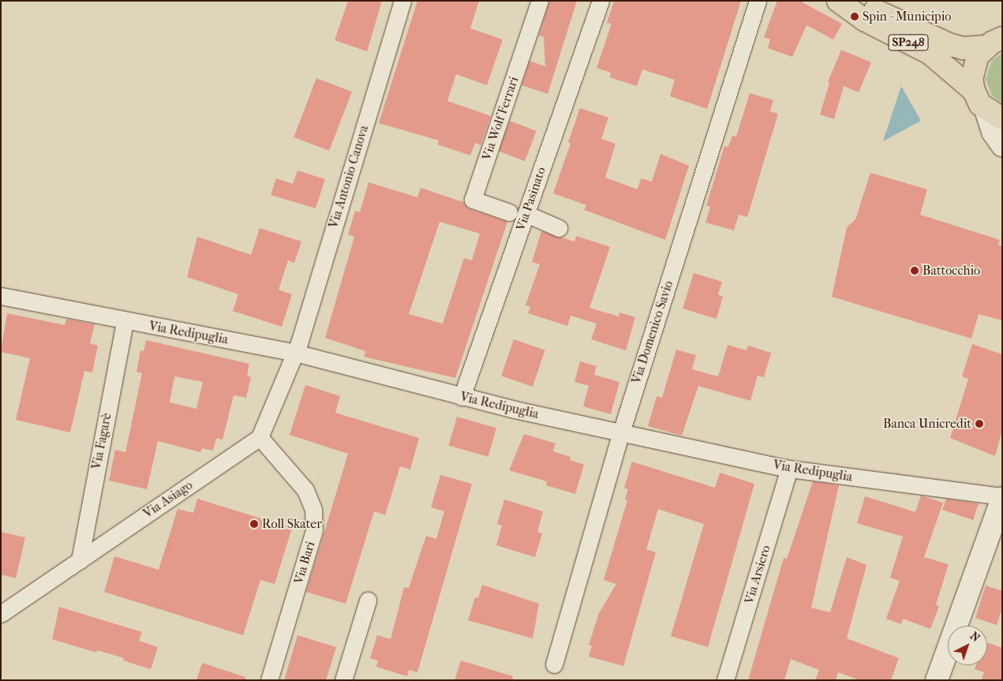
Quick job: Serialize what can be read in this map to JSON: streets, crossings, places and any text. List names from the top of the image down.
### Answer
{
  "streets": {
    "main road": ["SP248"],
    "street": [
      "Via Wolf Ferrari",
      "Via Antonio Canova",
      "Via Pasinato",
      "Via Domenico Savio",
      "Via Redipuglia",
      "Via Fagarè",
      "Via Asiago",
      "Via Bari",
      "Via Arsiero"
    ]
  },
  "crossings": [
    ["Via Antonio Canova", "Via Redipuglia"],
    ["Via Pasinato", "Via Redipuglia"],
    ["Via Domenico Savio", "Via Redipuglia"],
    ["Via Redipuglia", "Via Fagarè"],
    ["Via Redipuglia", "Via Arsiero"],
    ["Via Fagarè", "Via Asiago"],
    ["Via Asiago", "Via Bari"]
  ],
  "places": [
    "Spin - Municipio",
    "Battocchio",
    "Banca Unicredit",
    "Roll Skater"
  ],
  "north": "top right"
}
